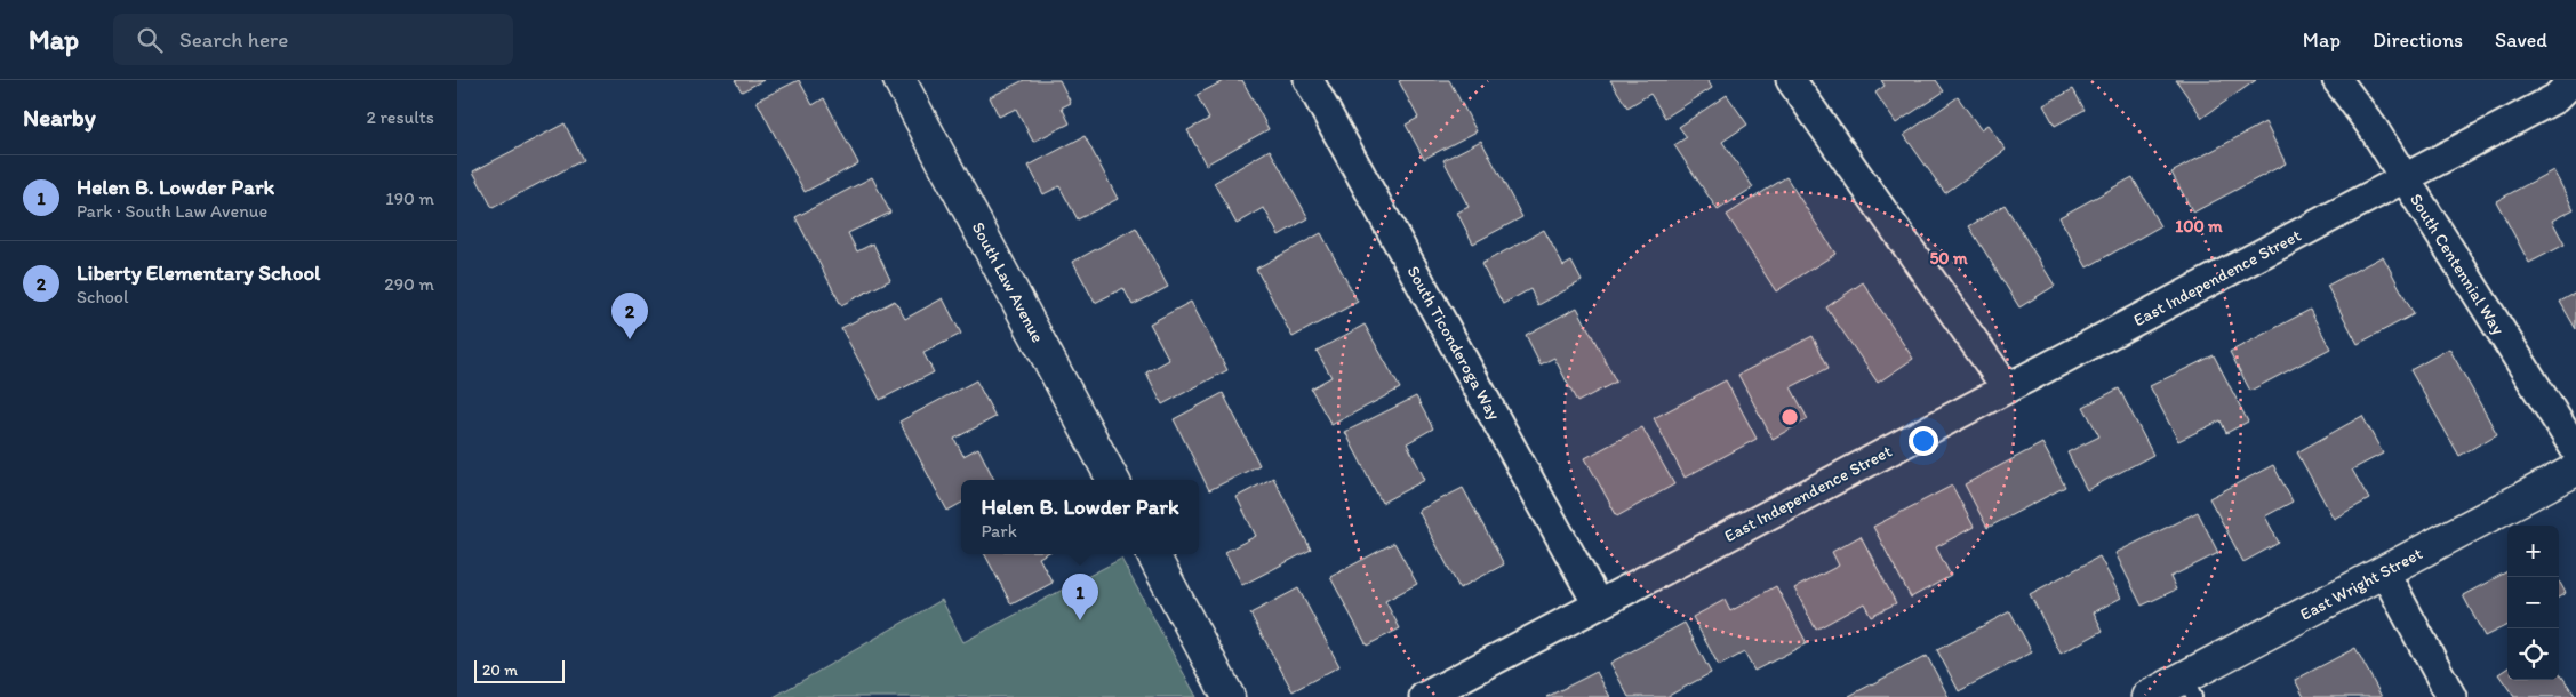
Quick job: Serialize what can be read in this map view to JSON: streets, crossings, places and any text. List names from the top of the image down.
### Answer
{
  "streets": {
    "street": [
      "South Centennial Way",
      "East Independence Street",
      "South Law Avenue",
      "South Ticonderoga Way",
      "East Wright Street"
    ]
  },
  "crossings": [
    ["South Centennial Way", "East Independence Street"],
    ["East Independence Street", "South Ticonderoga Way"]
  ],
  "scale_bar": "20 m",
  "page": {
    "header": "Map",
    "search": "Search here",
    "nav": ["Map", "Directions", "Saved"],
    "heading": ["Nearby", "2 results"],
    "list": [
      {
        "mark": "1",
        "name": "Helen B. Lowder Park",
        "note": "Park · South Law Avenue",
        "value": "190 m"
      },
      {
        "mark": "2",
        "name": "Liberty Elementary School",
        "note": "School",
        "value": "290 m"
      }
    ],
    "pins": ["2", "1"],
    "popup": ["Helen B. Lowder Park", "Park"],
    "map_buttons": ["+", "−"],
    "scale": "20 m"
  },
  "rings": ["100 m", "50 m"]
}
